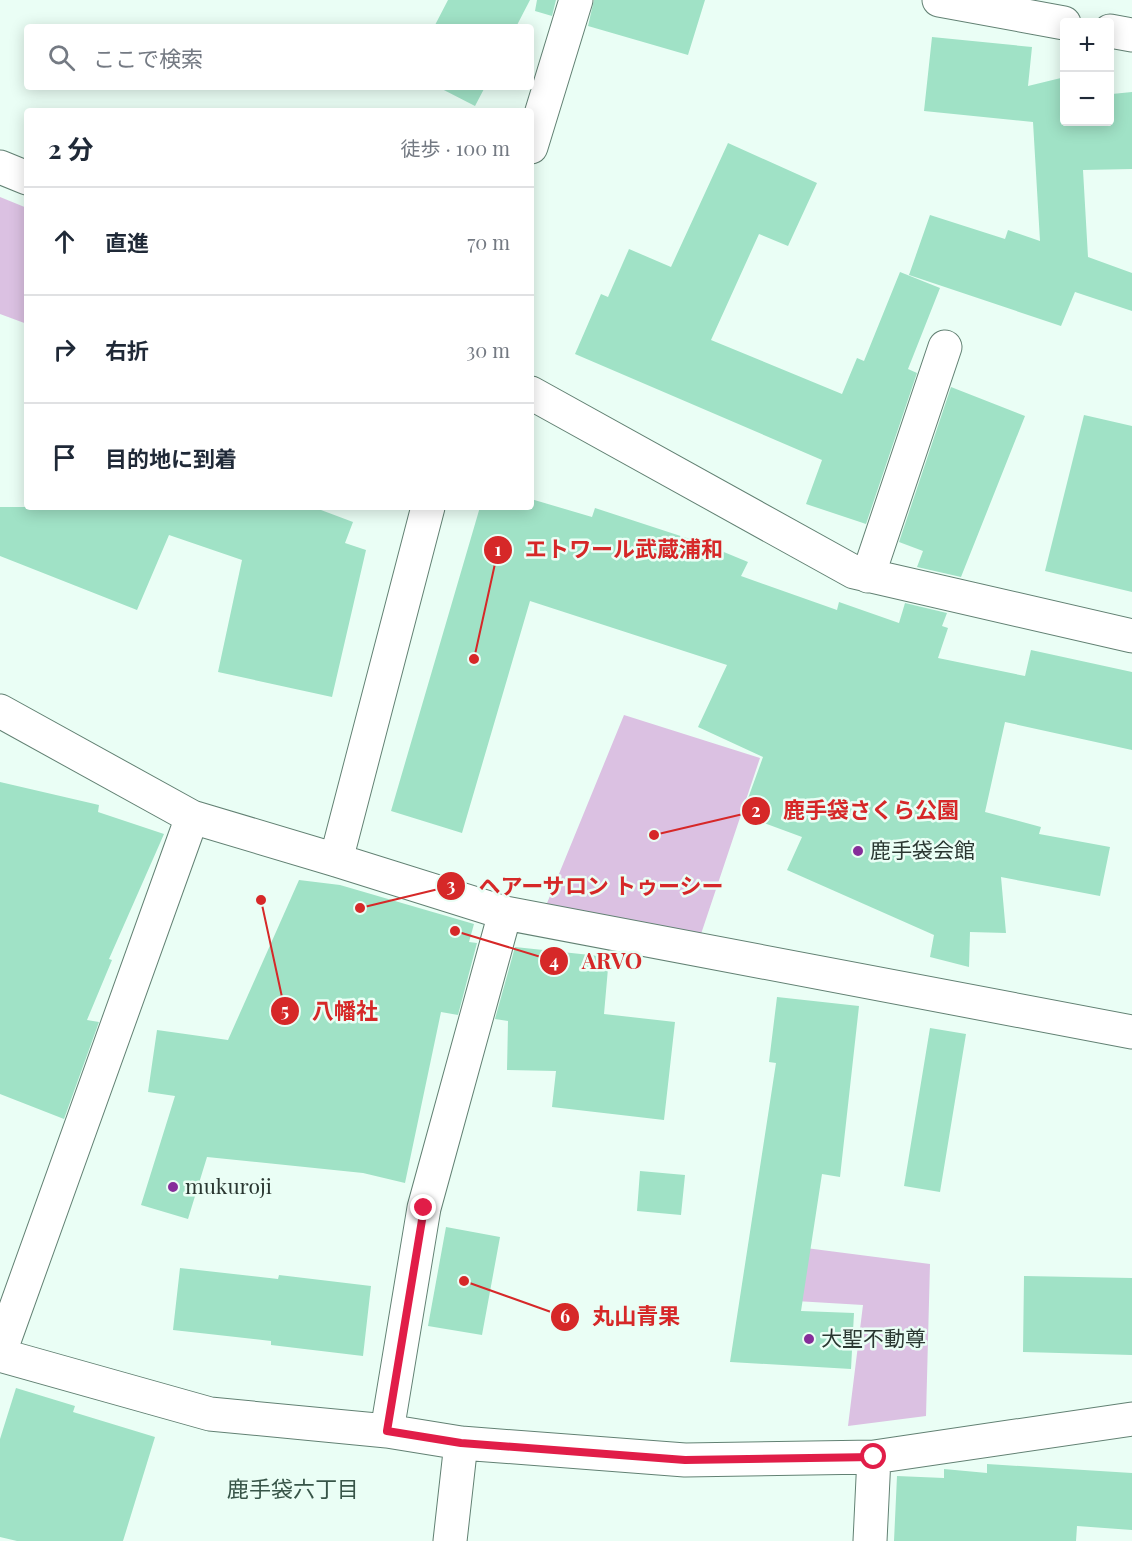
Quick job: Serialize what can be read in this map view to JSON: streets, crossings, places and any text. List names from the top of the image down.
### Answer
{
  "districts": ["鹿手袋六丁目"],
  "places": [
    "エトワール武蔵浦和",
    "鹿手袋さくら公園",
    "鹿手袋会館",
    "八幡社",
    "ヘアーサロン トゥーシー",
    "ARVO",
    "mukuroji",
    "丸山青果",
    "大聖不動尊"
  ],
  "page": {
    "map_buttons": ["+", "−"],
    "search": "ここで検索",
    "heading": ["2 分", "徒歩 · 100 m"],
    "list": [
      ["直進", "70 m"],
      ["右折", "30 m"],
      "目的地に到着"
    ]
  }
}
